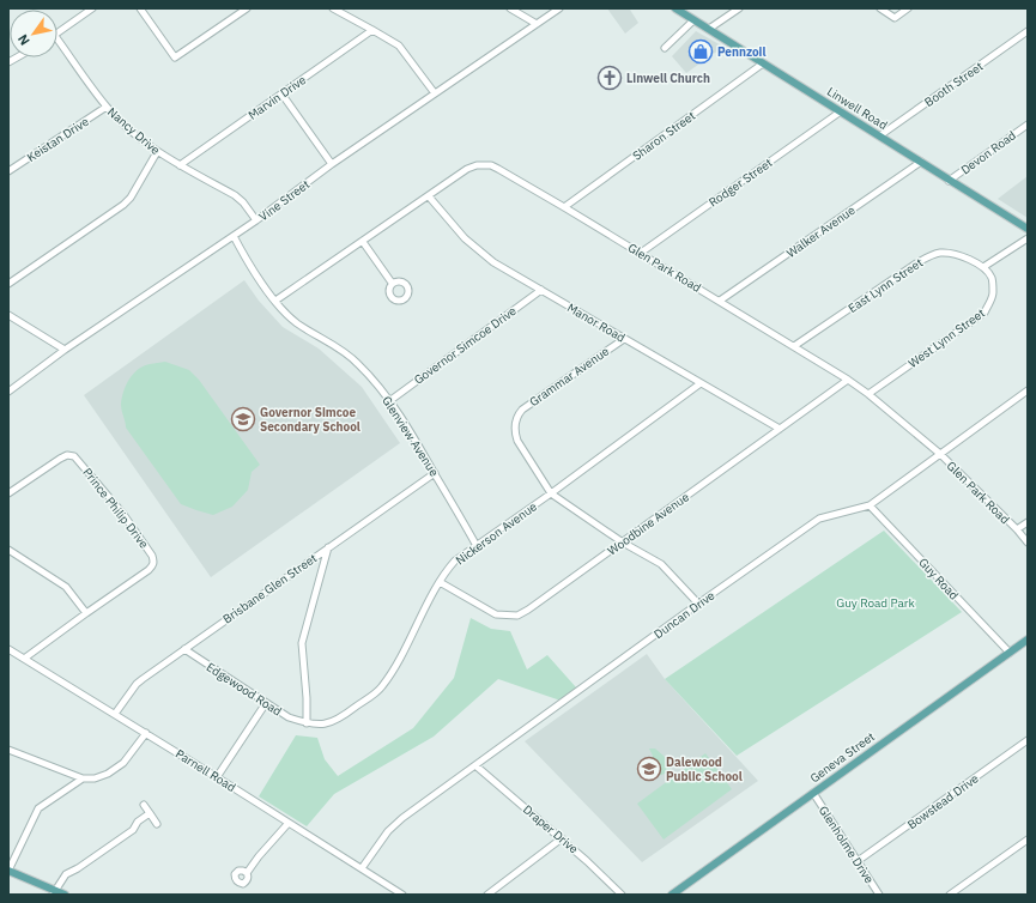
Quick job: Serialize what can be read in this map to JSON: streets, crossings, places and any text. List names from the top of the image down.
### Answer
{
  "streets": {
    "main road": ["Linwell Road", "Geneva Street"],
    "street": [
      "Booth Street",
      "Marvin Drive",
      "Nancy Drive",
      "Sharon Street",
      "Keistan Drive",
      "Devon Road",
      "Rodger Street",
      "Vine Street",
      "Walker Avenue",
      "Glen Park Road",
      "East Lynn Street",
      "Manor Road",
      "West Lynn Street",
      "Governor Simcoe Drive",
      "Grammar Avenue",
      "Glenview Avenue",
      "Prince Philip Drive",
      "Woodbine Avenue",
      "Nickerson Avenue",
      "Guy Road",
      "Brisbane Glen Street",
      "Duncan Drive",
      "Edgewood Road",
      "Parnell Road",
      "Bowstead Drive",
      "Draper Drive",
      "Glenholme Drive"
    ]
  },
  "crossings": [
    ["Booth Street", "Linwell Road"],
    ["Marvin Drive", "Nancy Drive"],
    ["Linwell Road", "Sharon Street"],
    ["Linwell Road", "Devon Road"],
    ["Linwell Road", "Rodger Street"],
    ["Linwell Road", "Walker Avenue"],
    ["Nancy Drive", "Keistan Drive"],
    ["Nancy Drive", "Vine Street"],
    ["Sharon Street", "Glen Park Road"],
    ["Rodger Street", "Glen Park Road"],
    ["Vine Street", "Glenview Avenue"],
    ["Walker Avenue", "Glen Park Road"],
    ["Glen Park Road", "East Lynn Street"],
    ["Glen Park Road", "Manor Road"],
    ["Glen Park Road", "West Lynn Street"],
    ["Glen Park Road", "Glenview Avenue"],
    ["Glen Park Road", "Woodbine Avenue"],
    ["Glen Park Road", "Duncan Drive"],
    ["East Lynn Street", "West Lynn Street"],
    ["Manor Road", "Governor Simcoe Drive"],
    ["Manor Road", "Grammar Avenue"],
    ["Manor Road", "Woodbine Avenue"],
    ["Manor Road", "Nickerson Avenue"],
    ["Governor Simcoe Drive", "Glenview Avenue"],
    ["Grammar Avenue", "Nickerson Avenue"],
    ["Glenview Avenue", "Nickerson Avenue"],
    ["Glenview Avenue", "Brisbane Glen Street"],
    ["Prince Philip Drive", "Parnell Road"],
    ["Woodbine Avenue", "Nickerson Avenue"],
    ["Nickerson Avenue", "Edgewood Road"],
    ["Guy Road", "Duncan Drive"],
    ["Guy Road", "Geneva Street"],
    ["Brisbane Glen Street", "Edgewood Road"],
    ["Brisbane Glen Street", "Parnell Road"],
    ["Duncan Drive", "Parnell Road"],
    ["Duncan Drive", "Draper Drive"],
    ["Geneva Street", "Glenholme Drive"],
    ["Bowstead Drive", "Glenholme Drive"]
  ],
  "parks": ["Guy Road Park"],
  "places": {
    "shop": ["Pennzoil"],
    "church": ["Linwell Church"],
    "school or university": ["Governor Simcoe Secondary School", "Dalewood Public School"]
  },
  "north": "bottom left"
}
